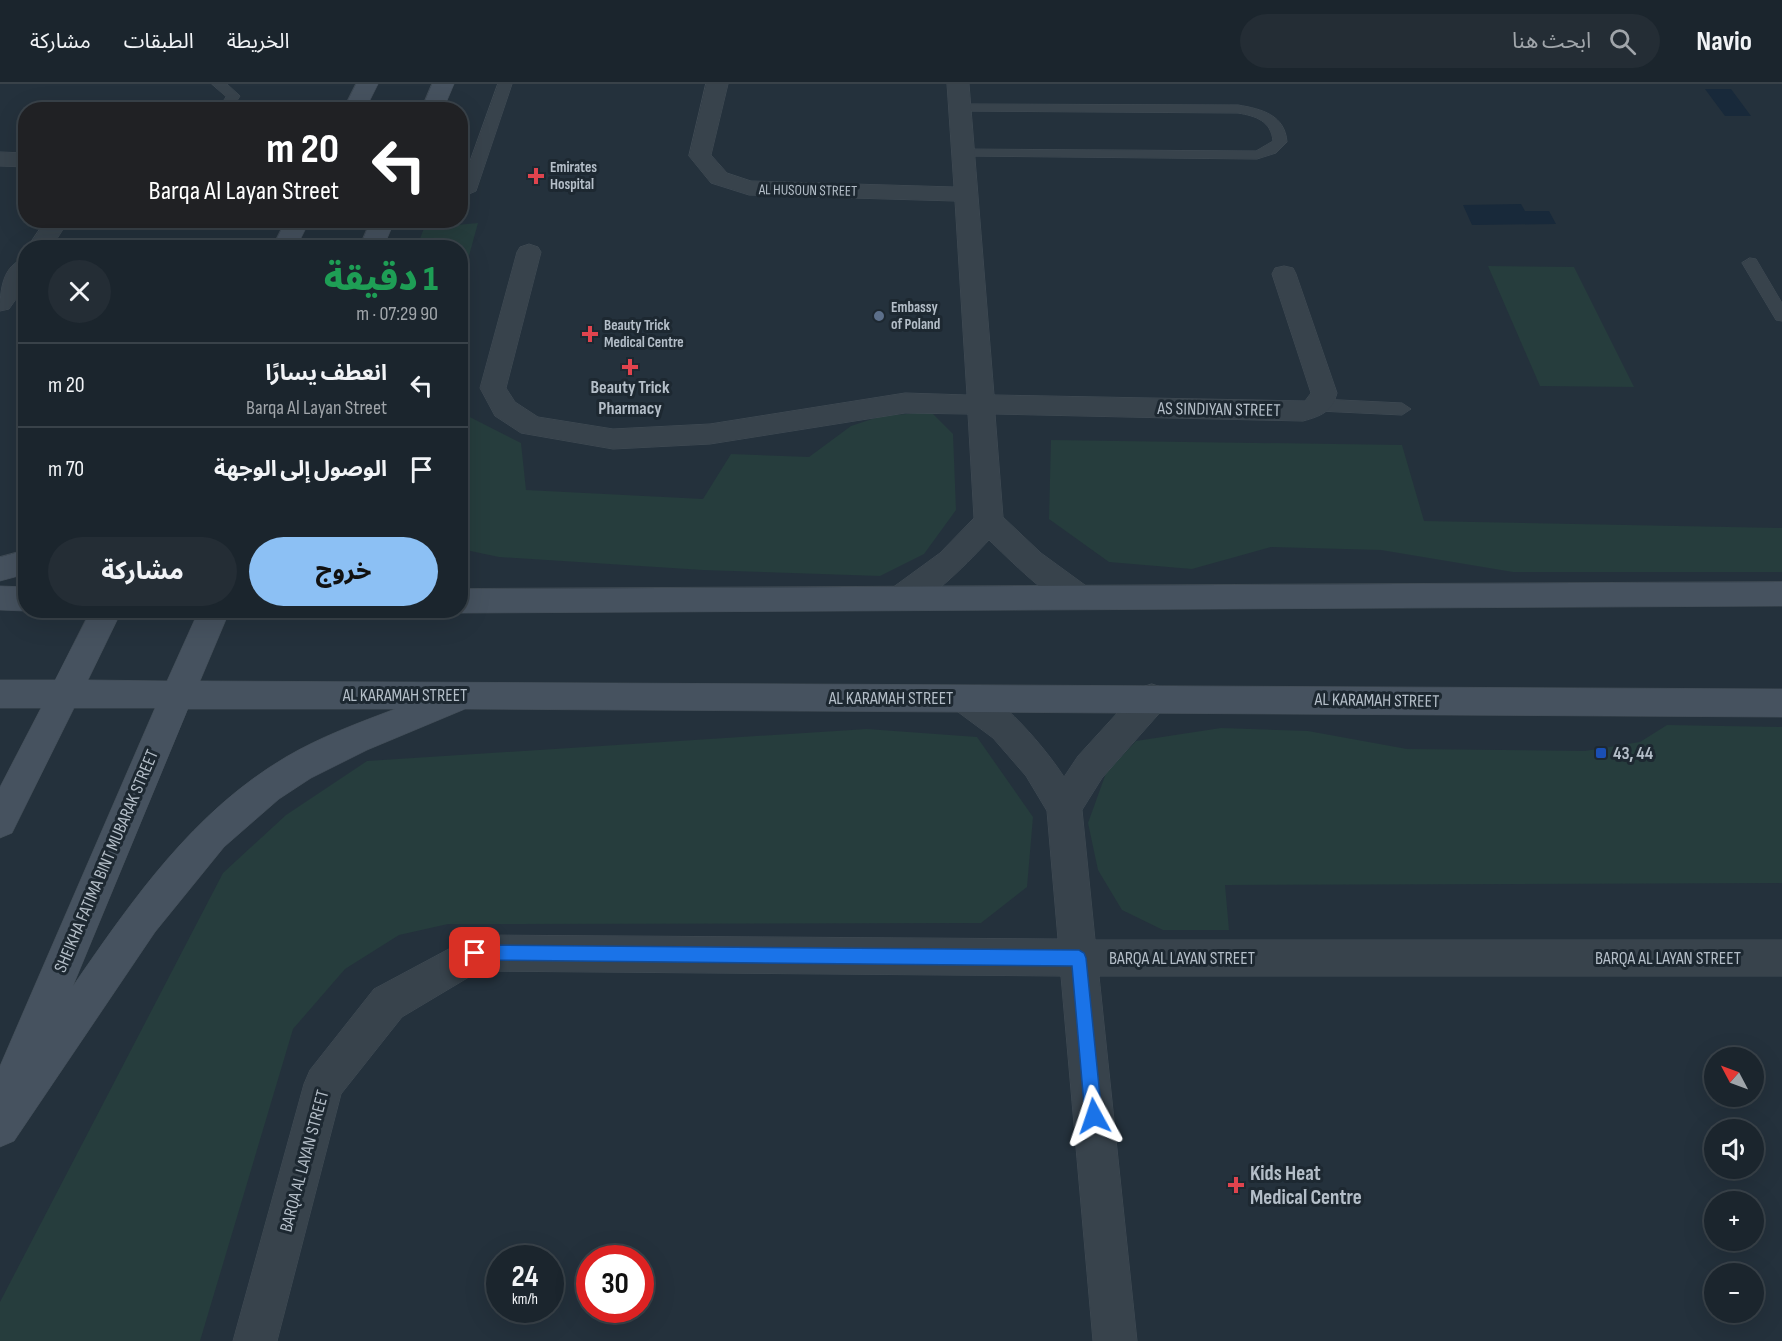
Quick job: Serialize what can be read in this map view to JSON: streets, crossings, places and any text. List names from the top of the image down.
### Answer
{
  "streets": {
    "main road": ["AL KARAMAH STREET", "SHEIKHA FATIMA BINT MUBARAK STREET"],
    "street": ["AL HUSOUN STREET", "AS SINDIYAN STREET", "BARQA AL LAYAN STREET"]
  },
  "crossings": [
    ["AL KARAMAH STREET", "SHEIKHA FATIMA BINT MUBARAK STREET"]
  ],
  "places": {
    "health": [
      "Emirates Hospital",
      "Beauty Trick Medical Centre",
      "Beauty Trick Pharmacy",
      "Kids Heat Medical Centre"
    ],
    "other": ["Embassy of Poland"],
    "transit": ["43, 44"]
  },
  "north": "top left",
  "page": {
    "header": "Navio",
    "search": "ابحث هنا",
    "nav": ["الخريطة", "الطبقات", "مشاركة"],
    "turn": ["20 m", "Barqa Al Layan Street"],
    "heading": ["1 دقيقة", "90 m · 07:29"],
    "list": [
      {
        "name": "انعطف يسارًا",
        "note": "Barqa Al Layan Street",
        "value": "20 m"
      },
      {
        "name": "الوصول إلى الوجهة",
        "value": "70 m"
      }
    ],
    "buttons": ["خروج", "مشاركة"],
    "map_buttons": ["+", "−"],
    "speed": "24 km/h",
    "limit": "30"
  }
}
